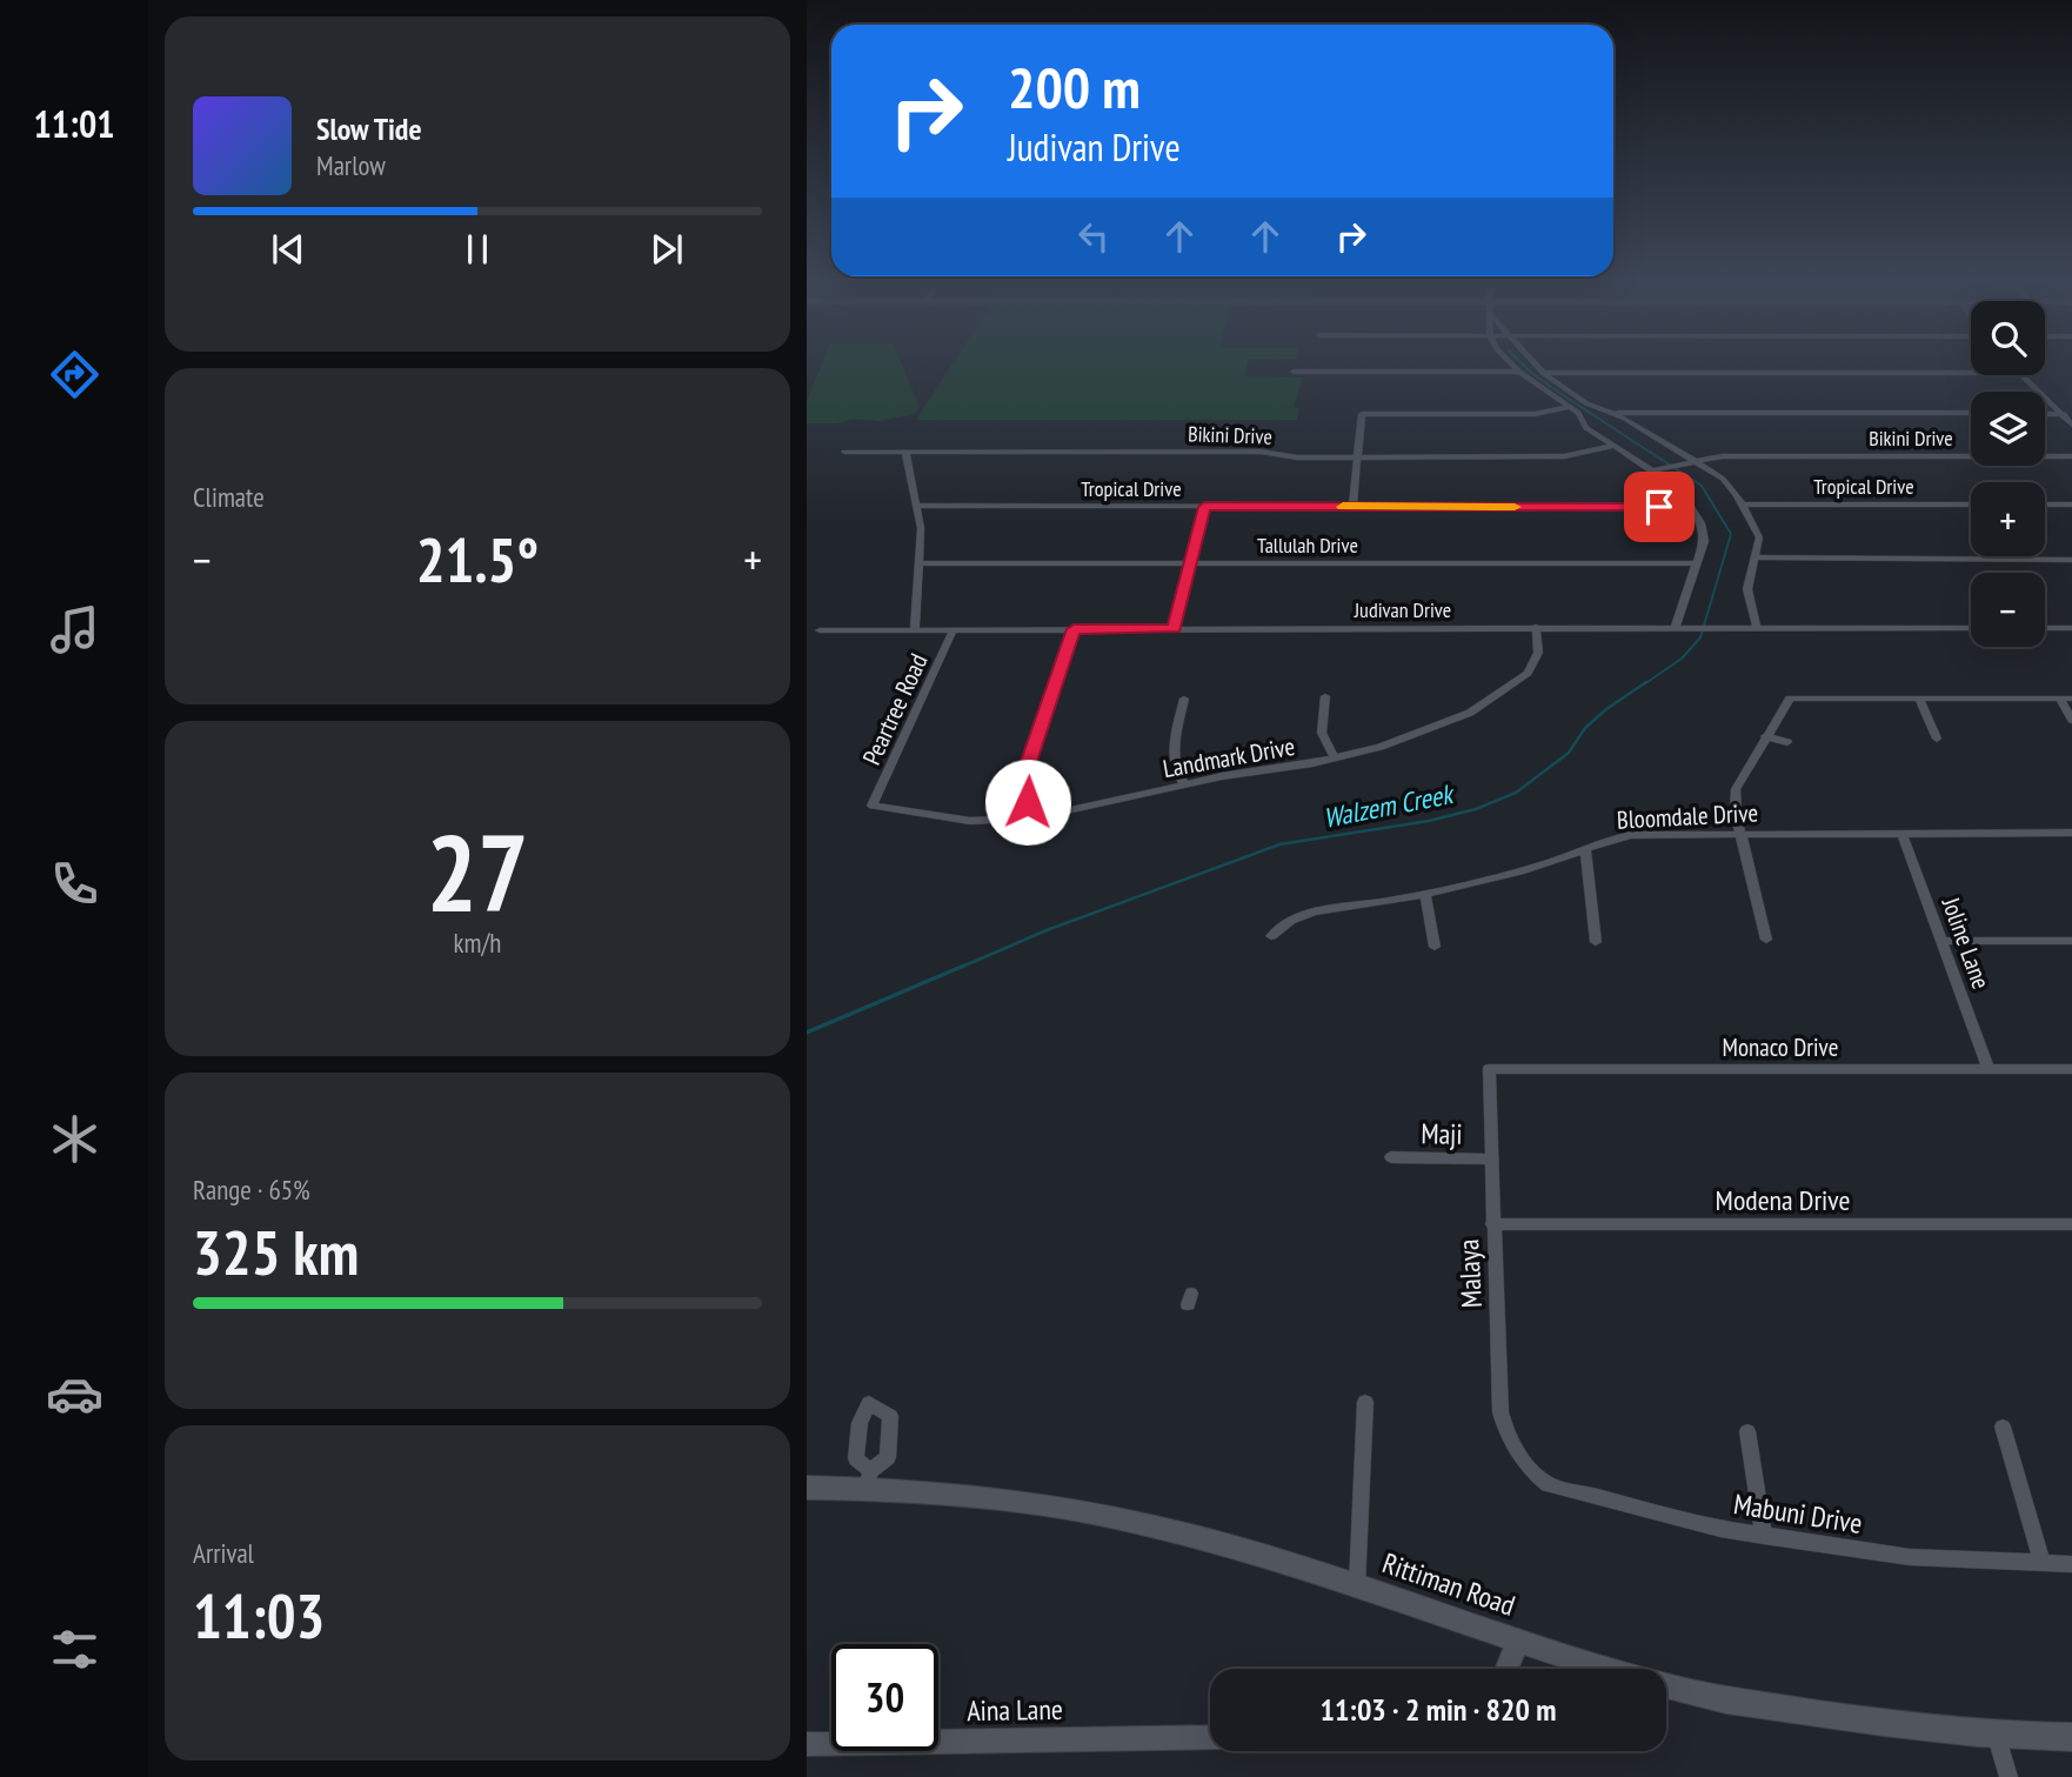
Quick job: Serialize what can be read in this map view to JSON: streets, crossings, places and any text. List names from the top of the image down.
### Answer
{
  "streets": {
    "main road": ["Rittiman Road"],
    "street": [
      "Bikini Drive",
      "Tropical Drive",
      "Tallulah Drive",
      "Judivan Drive",
      "Peartree Road",
      "Landmark Drive",
      "Bloomdale Drive",
      "Joline Lane",
      "Monaco Drive",
      "Maji",
      "Modena Drive",
      "Malaya",
      "Mabuni Drive",
      "Aina Lane"
    ]
  },
  "crossings": [
    ["Judivan Drive", "Peartree Road"],
    ["Judivan Drive", "Landmark Drive"],
    ["Peartree Road", "Landmark Drive"],
    ["Bloomdale Drive", "Joline Lane"],
    ["Joline Lane", "Monaco Drive"],
    ["Monaco Drive", "Malaya"],
    ["Maji", "Malaya"],
    ["Modena Drive", "Malaya"],
    ["Malaya", "Mabuni Drive"]
  ],
  "water": ["Walzem Creek"],
  "page": {
    "tabs": "11:01",
    "turn": ["200 m", "Judivan Drive"],
    "song": ["Slow Tide", "Marlow"],
    "map_buttons": ["+", "−"],
    "tile": [
      "Climate",
      ["27", "km/h"],
      ["Range · 65%", "325 km"],
      ["Arrival", "11:03"]
    ],
    "heat": ["−", "21.5°", "+"],
    "limit": "30",
    "trip": "11:03 · 2 min · 820 m"
  }
}
